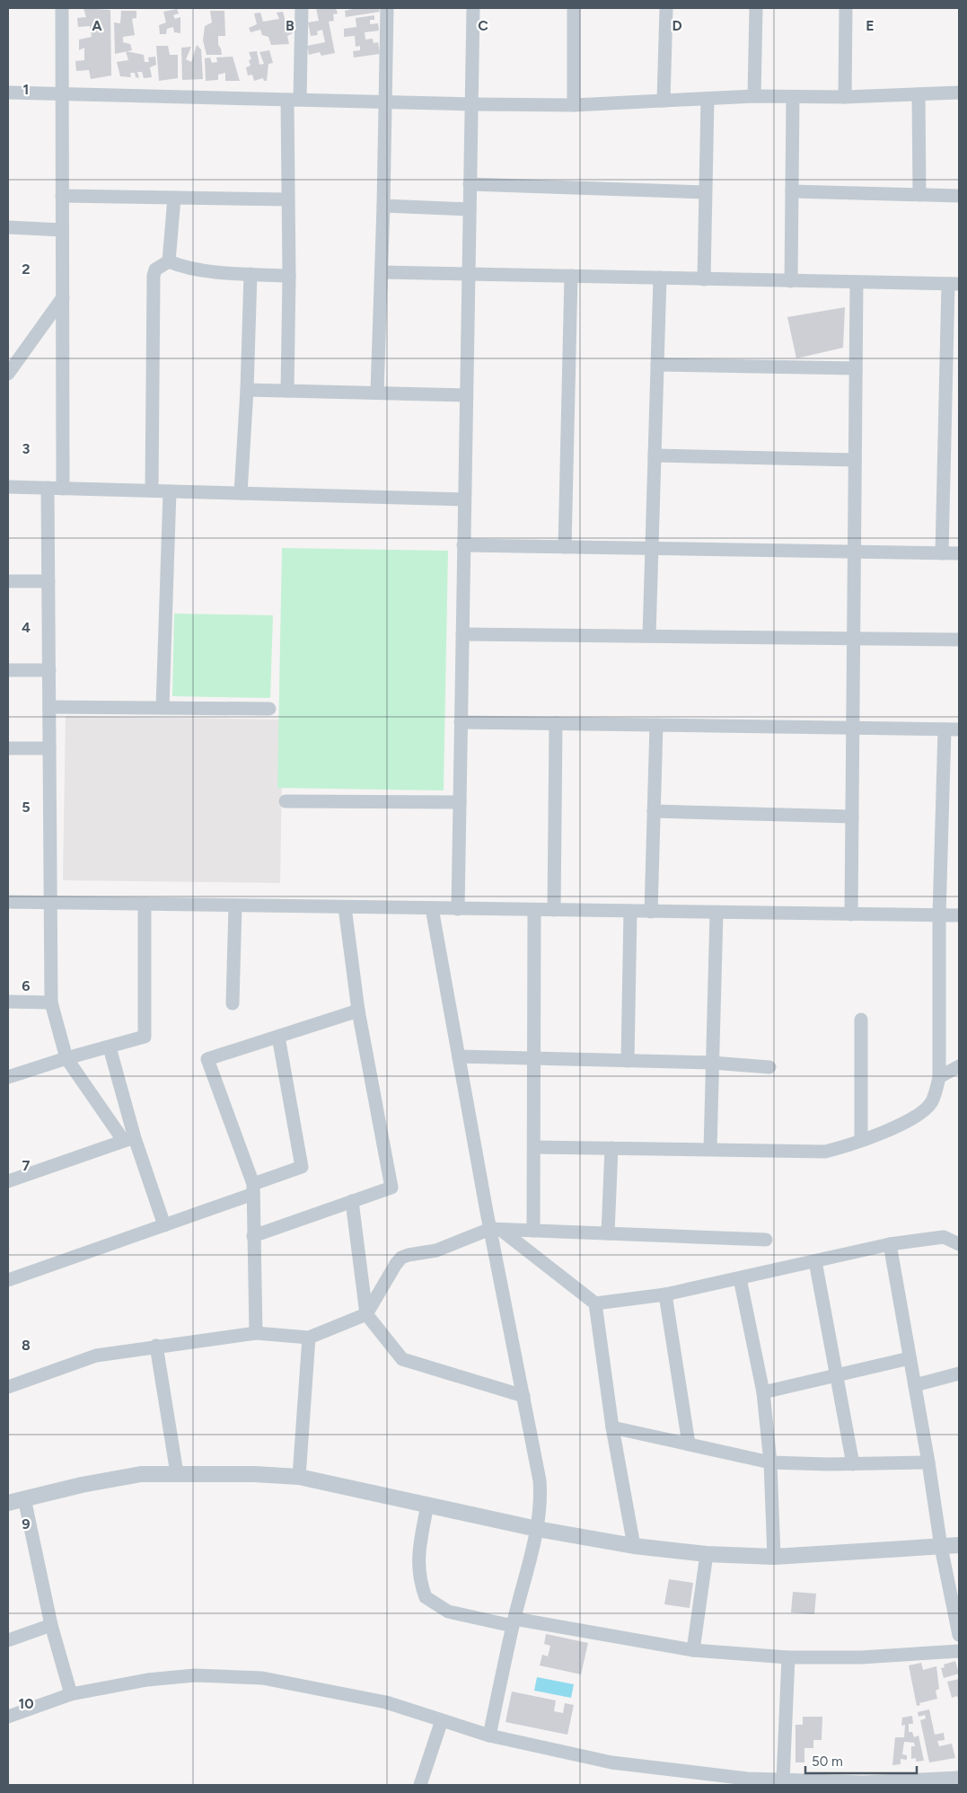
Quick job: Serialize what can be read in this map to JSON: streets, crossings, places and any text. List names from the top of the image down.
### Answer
{
  "scale_bar": "50 m",
  "grid": {
    "columns": [
      "A",
      "B",
      "C",
      "D",
      "E"
    ],
    "rows": [
      "1",
      "2",
      "3",
      "4",
      "5",
      "6",
      "7",
      "8",
      "9",
      "10"
    ]
  }
}
